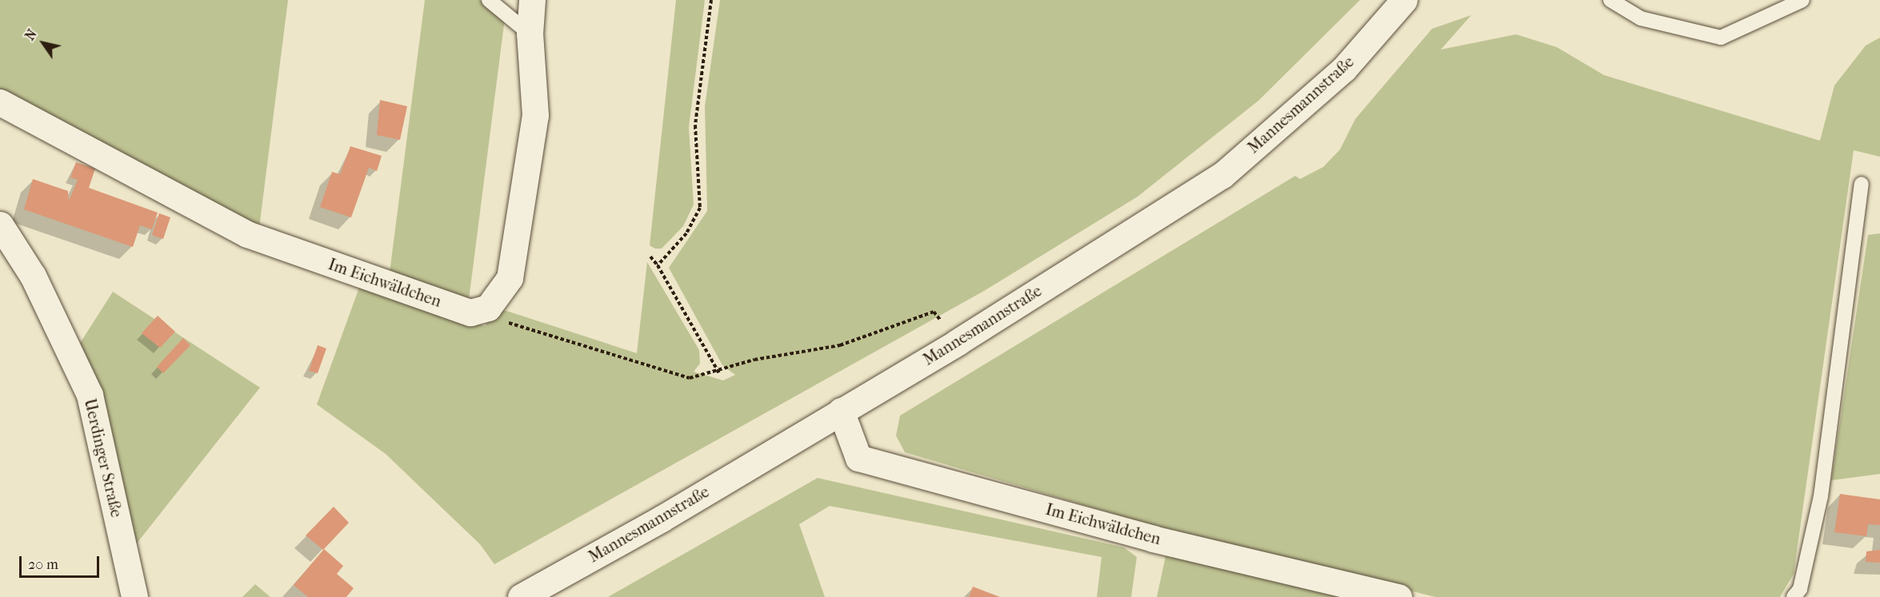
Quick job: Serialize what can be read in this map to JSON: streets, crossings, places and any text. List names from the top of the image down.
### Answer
{
  "streets": {
    "street": ["Mannesmannstraße", "Im Eichwäldchen", "Uerdinger Straße"]
  },
  "crossings": [
    ["Mannesmannstraße", "Im Eichwäldchen"]
  ],
  "scale_bar": "20 m",
  "north": "top left"
}
